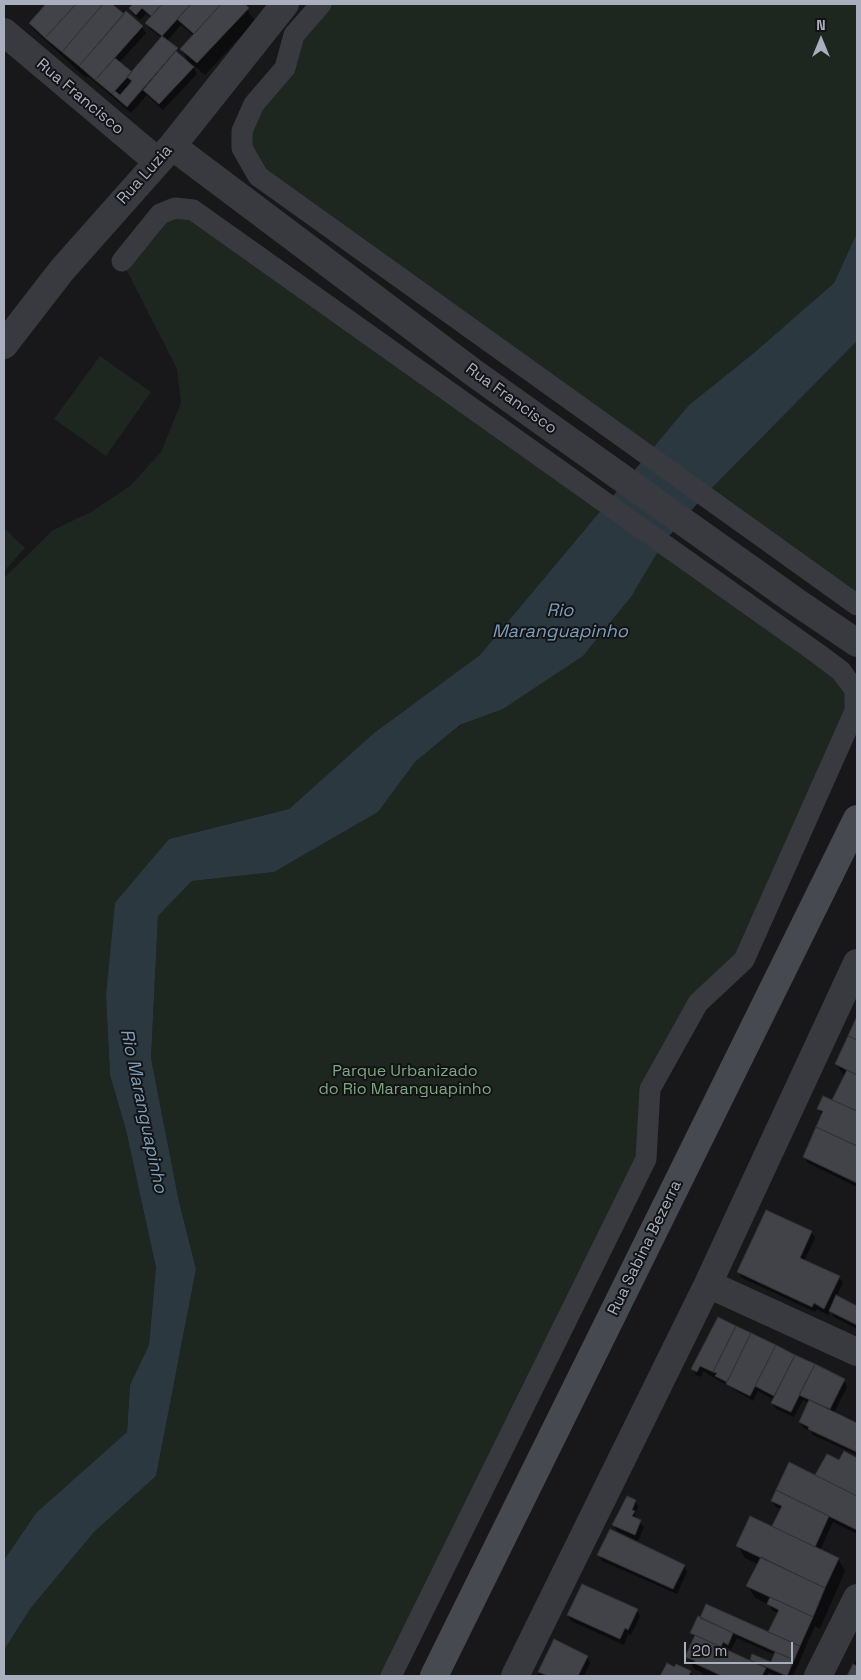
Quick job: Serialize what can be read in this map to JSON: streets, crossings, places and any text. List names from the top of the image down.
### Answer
{
  "streets": {
    "main road": ["Rua Sabina Bezerra"],
    "street": ["Rua Francisco", "Rua Luzia"]
  },
  "crossings": [
    ["Rua Francisco", "Rua Luzia"]
  ],
  "water": ["Rio Maranguapinho"],
  "parks": ["Parque Urbanizado do Rio Maranguapinho"],
  "scale_bar": "20 m",
  "north": "top"
}
